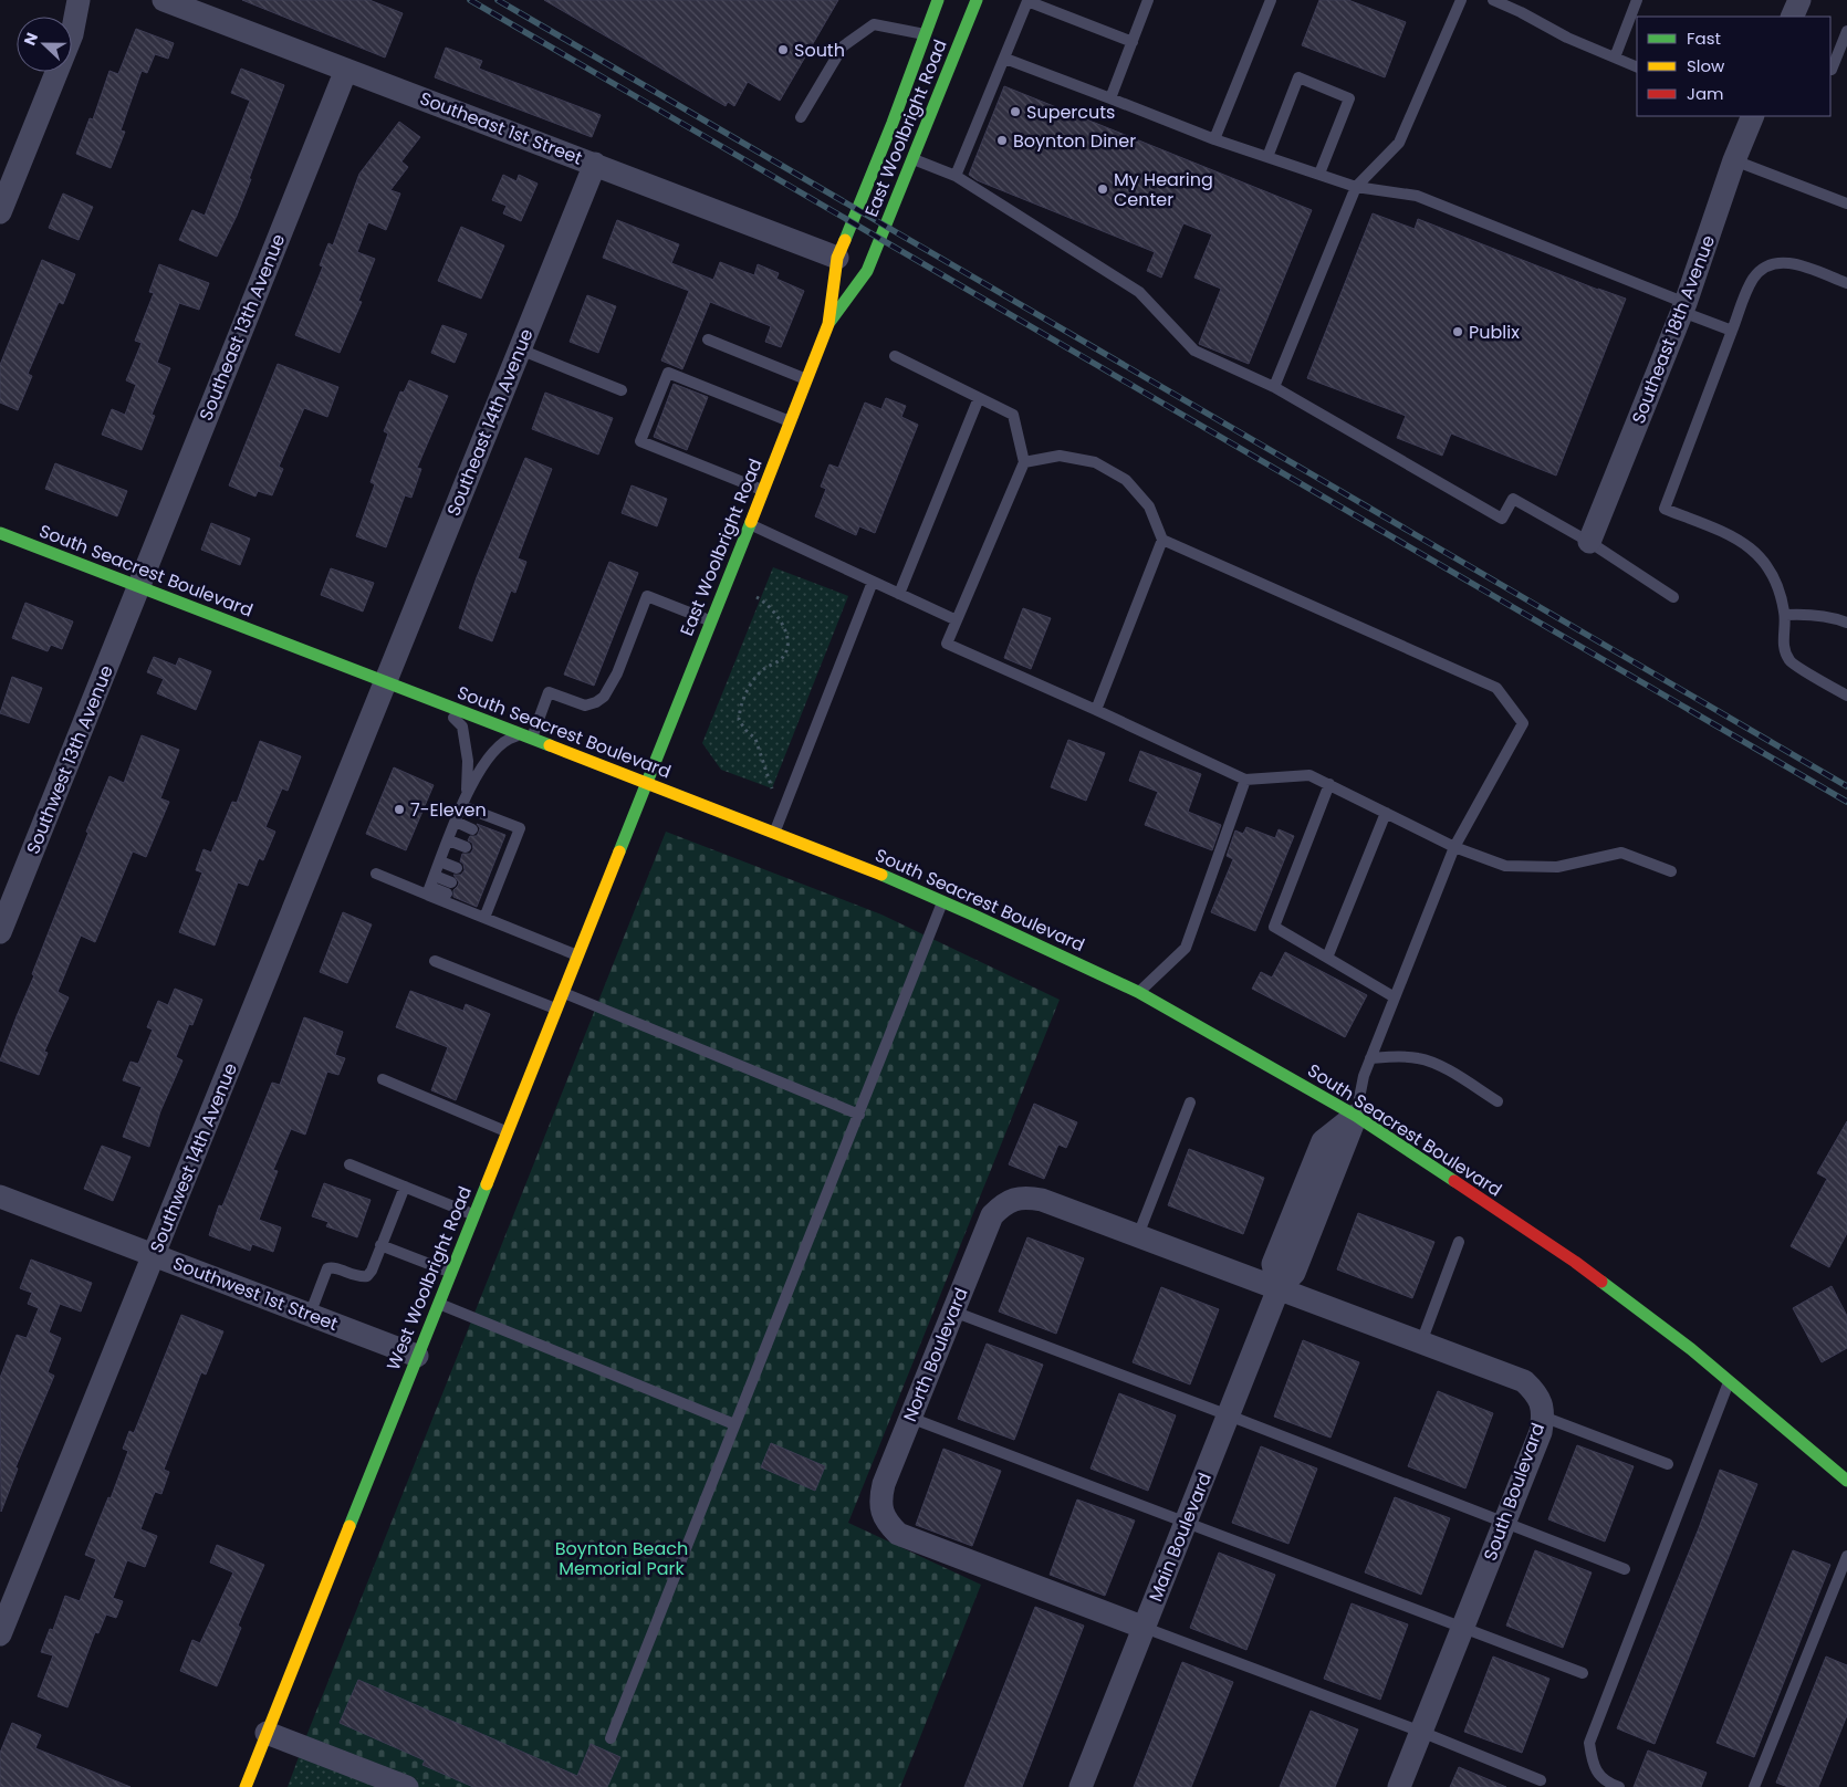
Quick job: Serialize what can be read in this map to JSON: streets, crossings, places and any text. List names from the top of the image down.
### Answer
{
  "streets": {
    "main road": ["East Woolbright Road", "South Seacrest Boulevard", "West Woolbright Road"],
    "street": [
      "Southeast 1st Street",
      "Southeast 13th Avenue",
      "Southeast 18th Avenue",
      "Southeast 14th Avenue",
      "Southwest 13th Avenue",
      "Southwest 14th Avenue",
      "Southwest 1st Street",
      "North Boulevard",
      "South Boulevard",
      "Main Boulevard"
    ]
  },
  "crossings": [
    ["Southeast 1st Street", "East Woolbright Road"],
    ["Southeast 1st Street", "Southeast 13th Avenue"],
    ["Southeast 1st Street", "Southeast 14th Avenue"],
    ["East Woolbright Road", "South Seacrest Boulevard"],
    ["East Woolbright Road", "West Woolbright Road"],
    ["Southeast 13th Avenue", "South Seacrest Boulevard"],
    ["Southeast 13th Avenue", "Southwest 13th Avenue"],
    ["Southeast 14th Avenue", "South Seacrest Boulevard"],
    ["Southeast 14th Avenue", "Southwest 14th Avenue"],
    ["South Seacrest Boulevard", "Southwest 13th Avenue"],
    ["South Seacrest Boulevard", "Southwest 14th Avenue"],
    ["South Seacrest Boulevard", "West Woolbright Road"],
    ["Southwest 14th Avenue", "Southwest 1st Street"],
    ["West Woolbright Road", "Southwest 1st Street"],
    ["North Boulevard", "South Boulevard"],
    ["North Boulevard", "Main Boulevard"],
    ["South Boulevard", "Main Boulevard"]
  ],
  "parks": ["Boynton Beach Memorial Park"],
  "places": [
    "South",
    "Supercuts",
    "Boynton Diner",
    "My Hearing Center",
    "Publix",
    "7-Eleven"
  ],
  "legend": ["Fast", "Slow", "Jam"],
  "north": "left"
}
